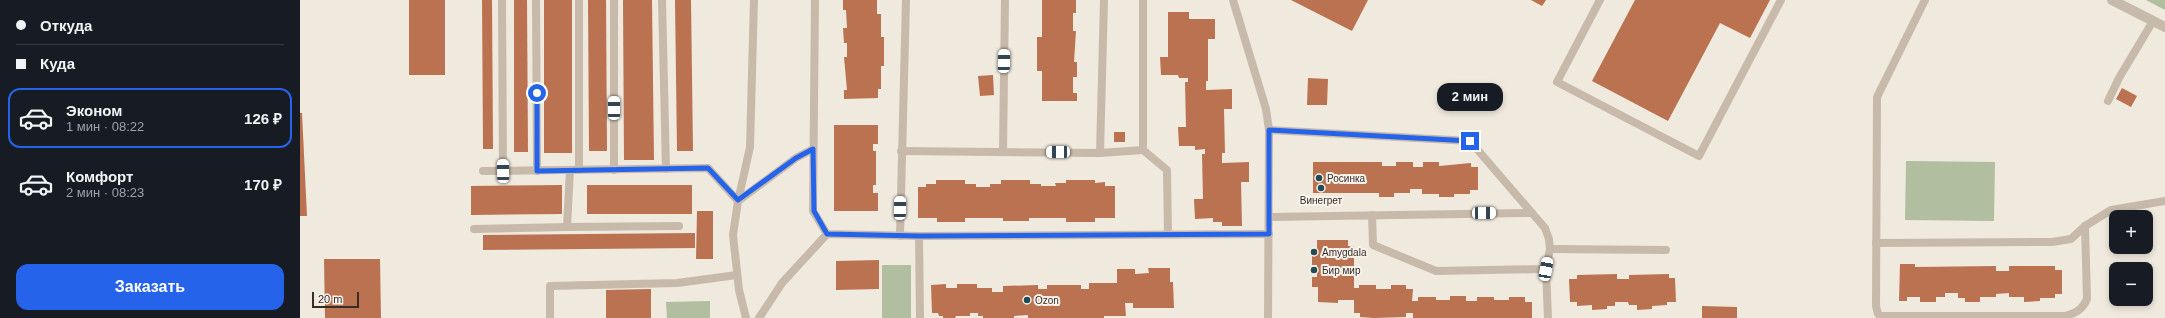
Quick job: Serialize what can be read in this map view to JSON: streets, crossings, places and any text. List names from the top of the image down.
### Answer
{
  "places": [
    "Росинка",
    "Винегрет",
    "Amygdala",
    "Бир мир",
    "Ozon"
  ],
  "scale_bar": "20 m",
  "page": {
    "banner": ["Откуда", "Куда"],
    "bubble": "2 мин",
    "list": [
      {
        "name": "Эконом",
        "note": "1 мин · 08:22",
        "value": "126 ₽"
      },
      {
        "name": "Комфорт",
        "note": "2 мин · 08:23",
        "value": "170 ₽"
      }
    ],
    "map_buttons": ["+", "−"],
    "buttons": "Заказать",
    "scale": "20 m"
  }
}
